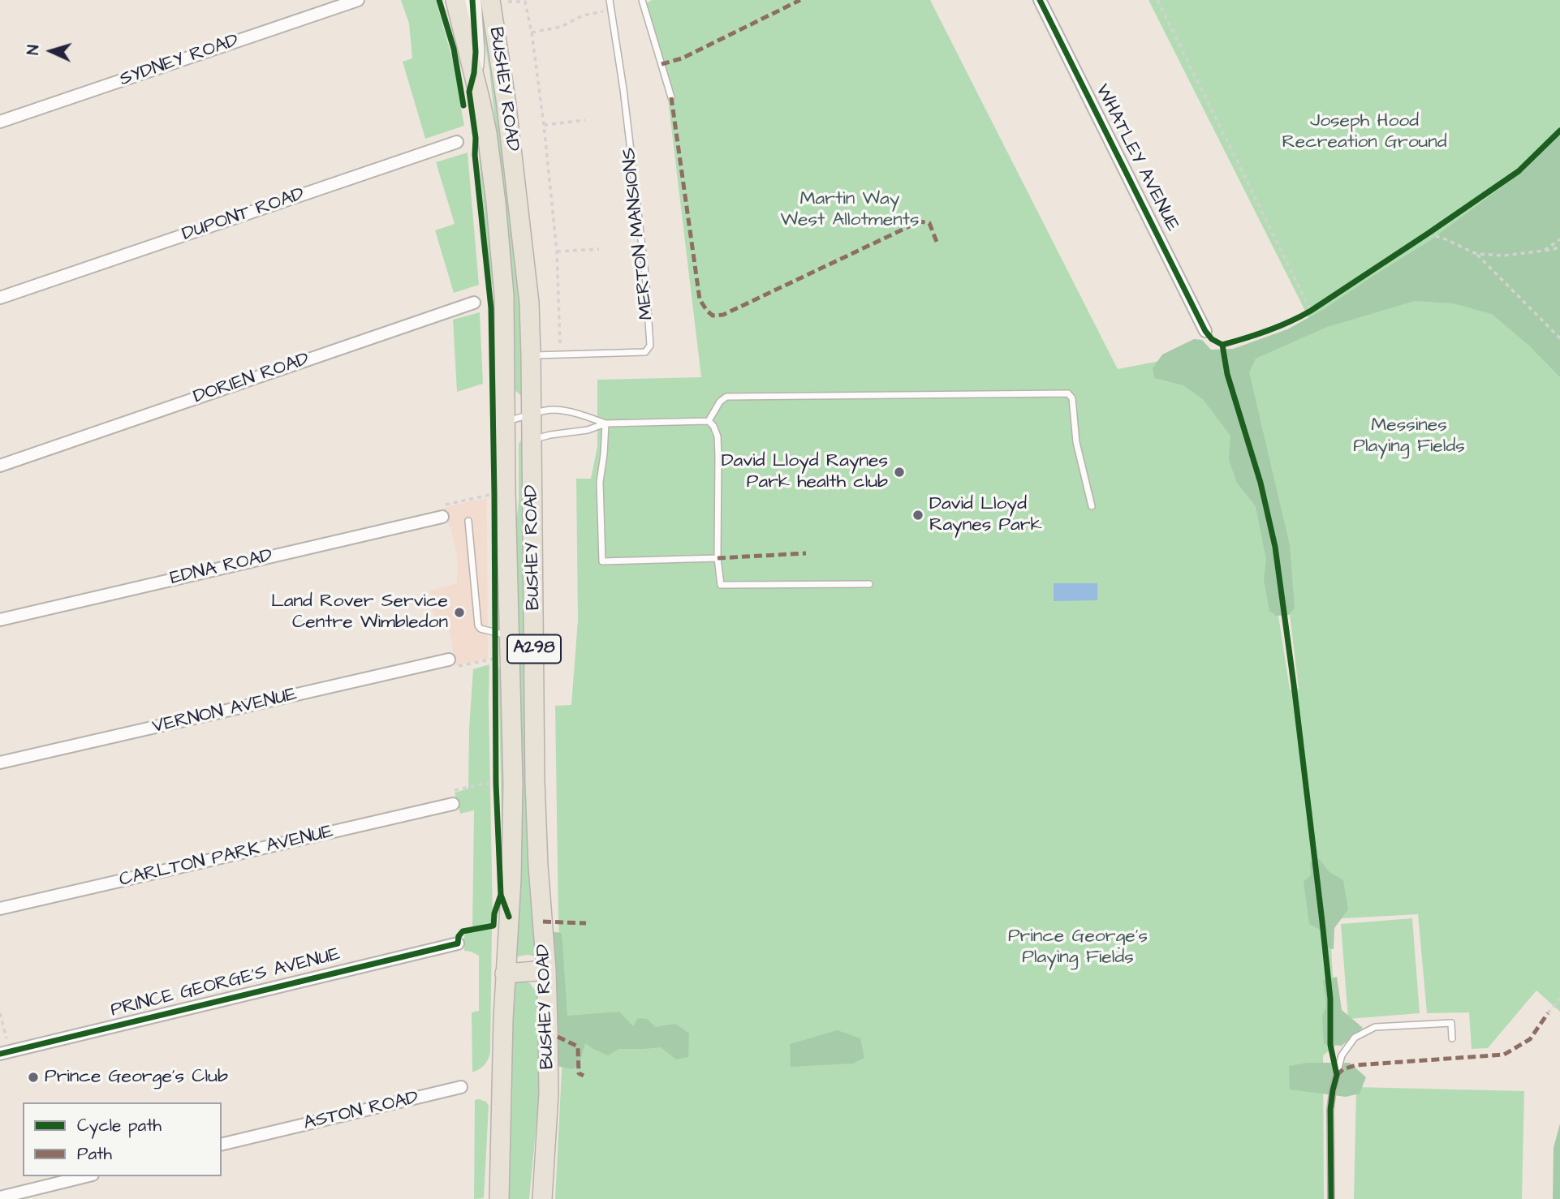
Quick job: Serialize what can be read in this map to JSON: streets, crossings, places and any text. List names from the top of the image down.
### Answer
{
  "streets": {
    "main road": ["BUSHEY ROAD", "A298"],
    "street": [
      "SYDNEY ROAD",
      "WHATLEY AVENUE",
      "DUPONT ROAD",
      "DORIEN ROAD",
      "EDNA ROAD",
      "VERNON AVENUE",
      "CARLTON PARK AVENUE",
      "PRINCE GEORGE'S AVENUE",
      "ASTON ROAD"
    ],
    "lane": ["MERTON MANSIONS"]
  },
  "crossings": [
    ["BUSHEY ROAD", "MERTON MANSIONS"]
  ],
  "parks": [
    "Joseph Hood Recreation Ground",
    "Martin Way West Allotments",
    "Messines Playing Fields",
    "Prince George's Playing Fields"
  ],
  "places": [
    "David Lloyd Raynes Park health club",
    "David Lloyd Raynes Park",
    "Land Rover Service Centre Wimbledon",
    "Prince George's Club"
  ],
  "legend": ["Cycle path", "Path"],
  "north": "left"
}
